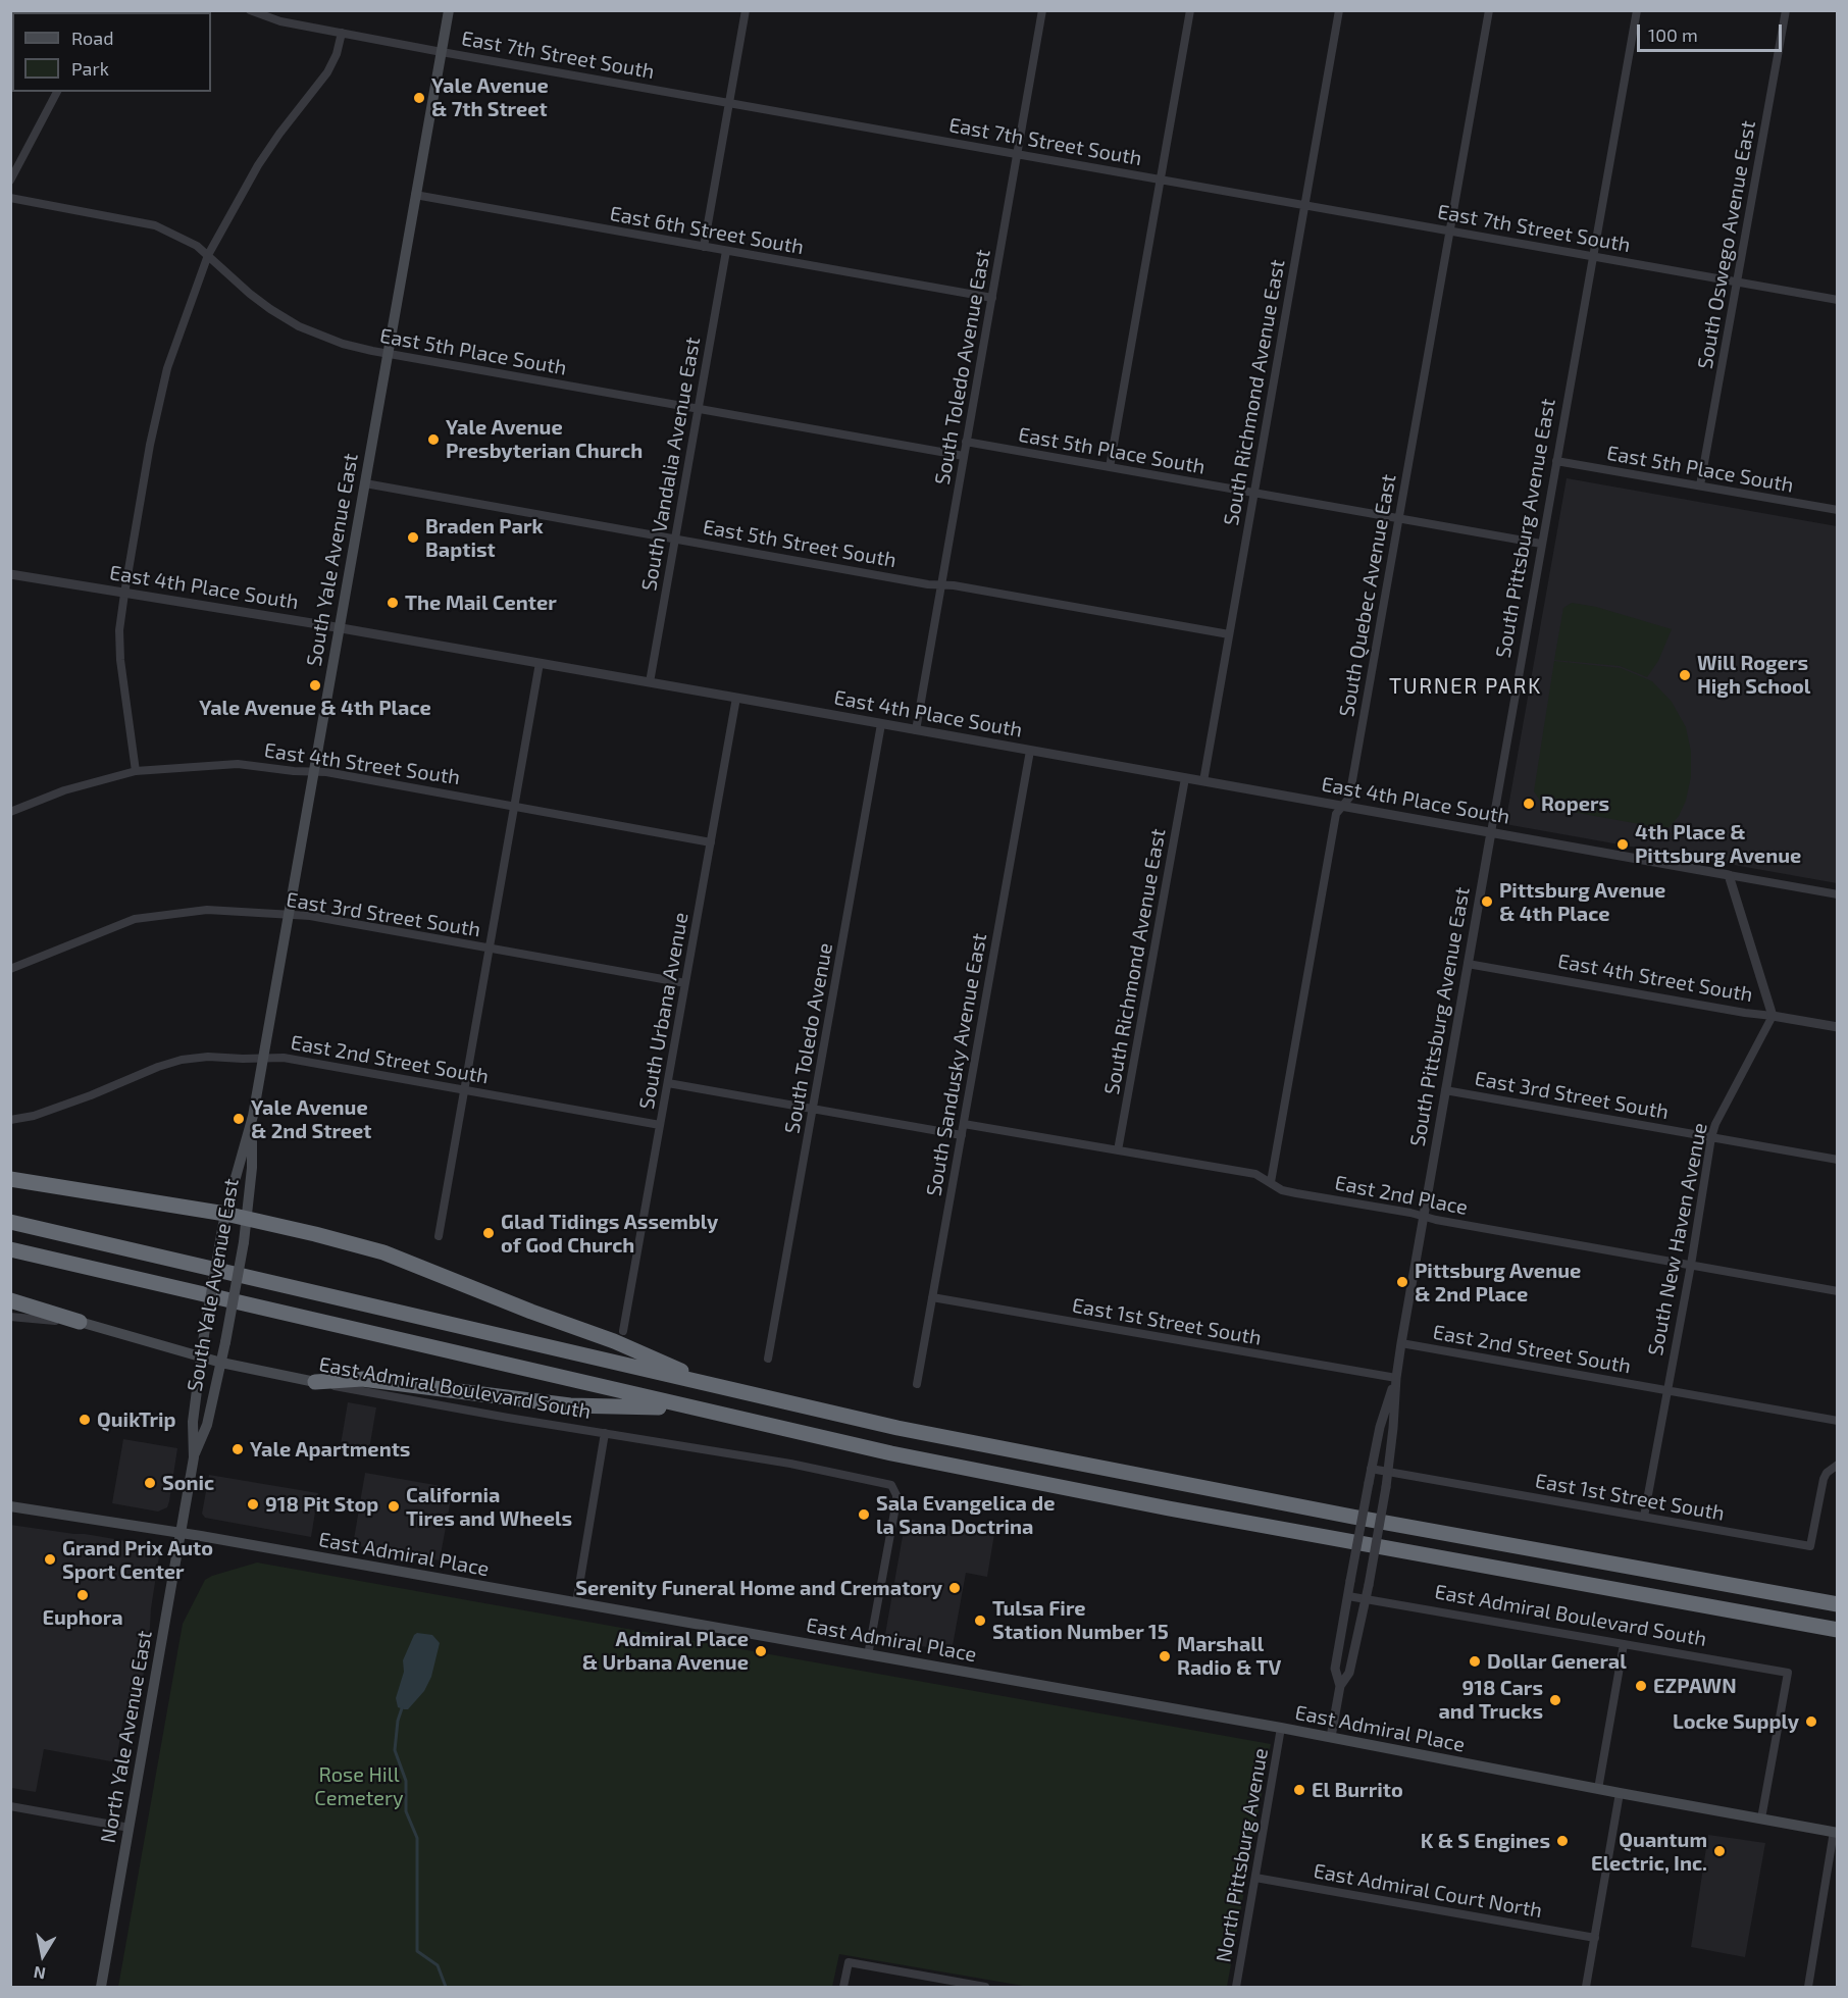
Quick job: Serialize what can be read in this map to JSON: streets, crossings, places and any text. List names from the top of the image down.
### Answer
{
  "streets": {
    "main road": [
      "South Yale Avenue East",
      "East Admiral Boulevard South",
      "East Admiral Place",
      "North Yale Avenue East"
    ],
    "street": [
      "East 7th Street South",
      "East 6th Street South",
      "South Oswego Avenue East",
      "East 5th Place South",
      "South Toledo Avenue East",
      "South Richmond Avenue East",
      "South Vandalia Avenue East",
      "South Pittsburg Avenue East",
      "East 5th Street South",
      "East 4th Place South",
      "South Quebec Avenue East",
      "East 4th Street South",
      "East 3rd Street South",
      "South Urbana Avenue",
      "South Toledo Avenue",
      "East 2nd Street South",
      "South Sandusky Avenue East",
      "East 2nd Place",
      "South New Haven Avenue",
      "East 1st Street South",
      "North Pittsburg Avenue",
      "East Admiral Court North"
    ]
  },
  "crossings": [
    ["East 7th Street South", "South Oswego Avenue East"],
    ["East 7th Street South", "South Toledo Avenue East"],
    ["East 7th Street South", "South Richmond Avenue East"],
    ["East 7th Street South", "South Pittsburg Avenue East"],
    ["East 7th Street South", "South Yale Avenue East"],
    ["East 7th Street South", "South Quebec Avenue East"],
    ["East 6th Street South", "South Toledo Avenue East"],
    ["East 6th Street South", "South Vandalia Avenue East"],
    ["East 6th Street South", "South Yale Avenue East"],
    ["South Oswego Avenue East", "East 5th Place South"],
    ["East 5th Place South", "South Toledo Avenue East"],
    ["East 5th Place South", "South Richmond Avenue East"],
    ["East 5th Place South", "South Vandalia Avenue East"],
    ["East 5th Place South", "South Pittsburg Avenue East"],
    ["East 5th Place South", "South Yale Avenue East"],
    ["East 5th Place South", "South Quebec Avenue East"],
    ["South Toledo Avenue East", "East 5th Street South"],
    ["South Toledo Avenue East", "East 4th Place South"],
    ["South Richmond Avenue East", "East 5th Street South"],
    ["South Richmond Avenue East", "East 4th Place South"],
    ["South Richmond Avenue East", "East 2nd Place"],
    ["South Vandalia Avenue East", "East 5th Street South"],
    ["South Vandalia Avenue East", "East 4th Place South"],
    ["South Pittsburg Avenue East", "East 4th Place South"],
    ["South Pittsburg Avenue East", "East 4th Street South"],
    ["South Pittsburg Avenue East", "East 3rd Street South"],
    ["South Pittsburg Avenue East", "East 2nd Street South"],
    ["South Pittsburg Avenue East", "East 2nd Place"],
    ["South Pittsburg Avenue East", "East 1st Street South"],
    ["South Pittsburg Avenue East", "East Admiral Boulevard South"],
    ["South Pittsburg Avenue East", "East Admiral Place"],
    ["East 5th Street South", "South Yale Avenue East"],
    ["South Yale Avenue East", "East 4th Place South"],
    ["South Yale Avenue East", "East 4th Street South"],
    ["South Yale Avenue East", "East 3rd Street South"],
    ["South Yale Avenue East", "East 2nd Street South"],
    ["South Yale Avenue East", "East Admiral Boulevard South"],
    ["South Yale Avenue East", "North Yale Avenue East"],
    ["East 4th Place South", "South Quebec Avenue East"],
    ["East 4th Place South", "South Urbana Avenue"],
    ["East 4th Place South", "South Toledo Avenue"],
    ["East 4th Place South", "South Sandusky Avenue East"],
    ["South Quebec Avenue East", "East 2nd Place"],
    ["East 4th Street South", "South Urbana Avenue"],
    ["East 4th Street South", "South New Haven Avenue"],
    ["East 3rd Street South", "South Urbana Avenue"],
    ["East 3rd Street South", "South New Haven Avenue"],
    ["South Urbana Avenue", "East 2nd Street South"],
    ["East 2nd Street South", "South New Haven Avenue"],
    ["South Sandusky Avenue East", "East 2nd Place"],
    ["South Sandusky Avenue East", "East 1st Street South"],
    ["East 2nd Place", "South New Haven Avenue"],
    ["South New Haven Avenue", "East 1st Street South"],
    ["East Admiral Boulevard South", "East Admiral Place"],
    ["East Admiral Place", "North Yale Avenue East"],
    ["East Admiral Place", "North Pittsburg Avenue"],
    ["North Pittsburg Avenue", "East Admiral Court North"]
  ],
  "districts": ["TURNER PARK"],
  "parks": ["Rose Hill Cemetery"],
  "places": [
    "Yale Avenue & 7th Street",
    "Yale Avenue Presbyterian Church",
    "Braden Park Baptist",
    "The Mail Center",
    "Will Rogers High School",
    "Yale Avenue & 4th Place",
    "Ropers",
    "4th Place & Pittsburg Avenue",
    "Pittsburg Avenue & 4th Place",
    "Yale Avenue & 2nd Street",
    "Glad Tidings Assembly of God Church",
    "Pittsburg Avenue & 2nd Place",
    "QuikTrip",
    "Yale Apartments",
    "Sonic",
    "918 Pit Stop",
    "California Tires and Wheels",
    "Sala Evangelica de la Sana Doctrina",
    "Grand Prix Auto Sport Center",
    "Serenity Funeral Home and Crematory",
    "Euphora",
    "Tulsa Fire Station Number 15",
    "Admiral Place & Urbana Avenue",
    "Marshall Radio & TV",
    "Dollar General",
    "EZPAWN",
    "918 Cars and Trucks",
    "Locke Supply",
    "El Burrito",
    "K & S Engines",
    "Quantum Electric, Inc."
  ],
  "legend": ["Road", "Park"],
  "scale_bar": "100 m",
  "north": "bottom"
}
